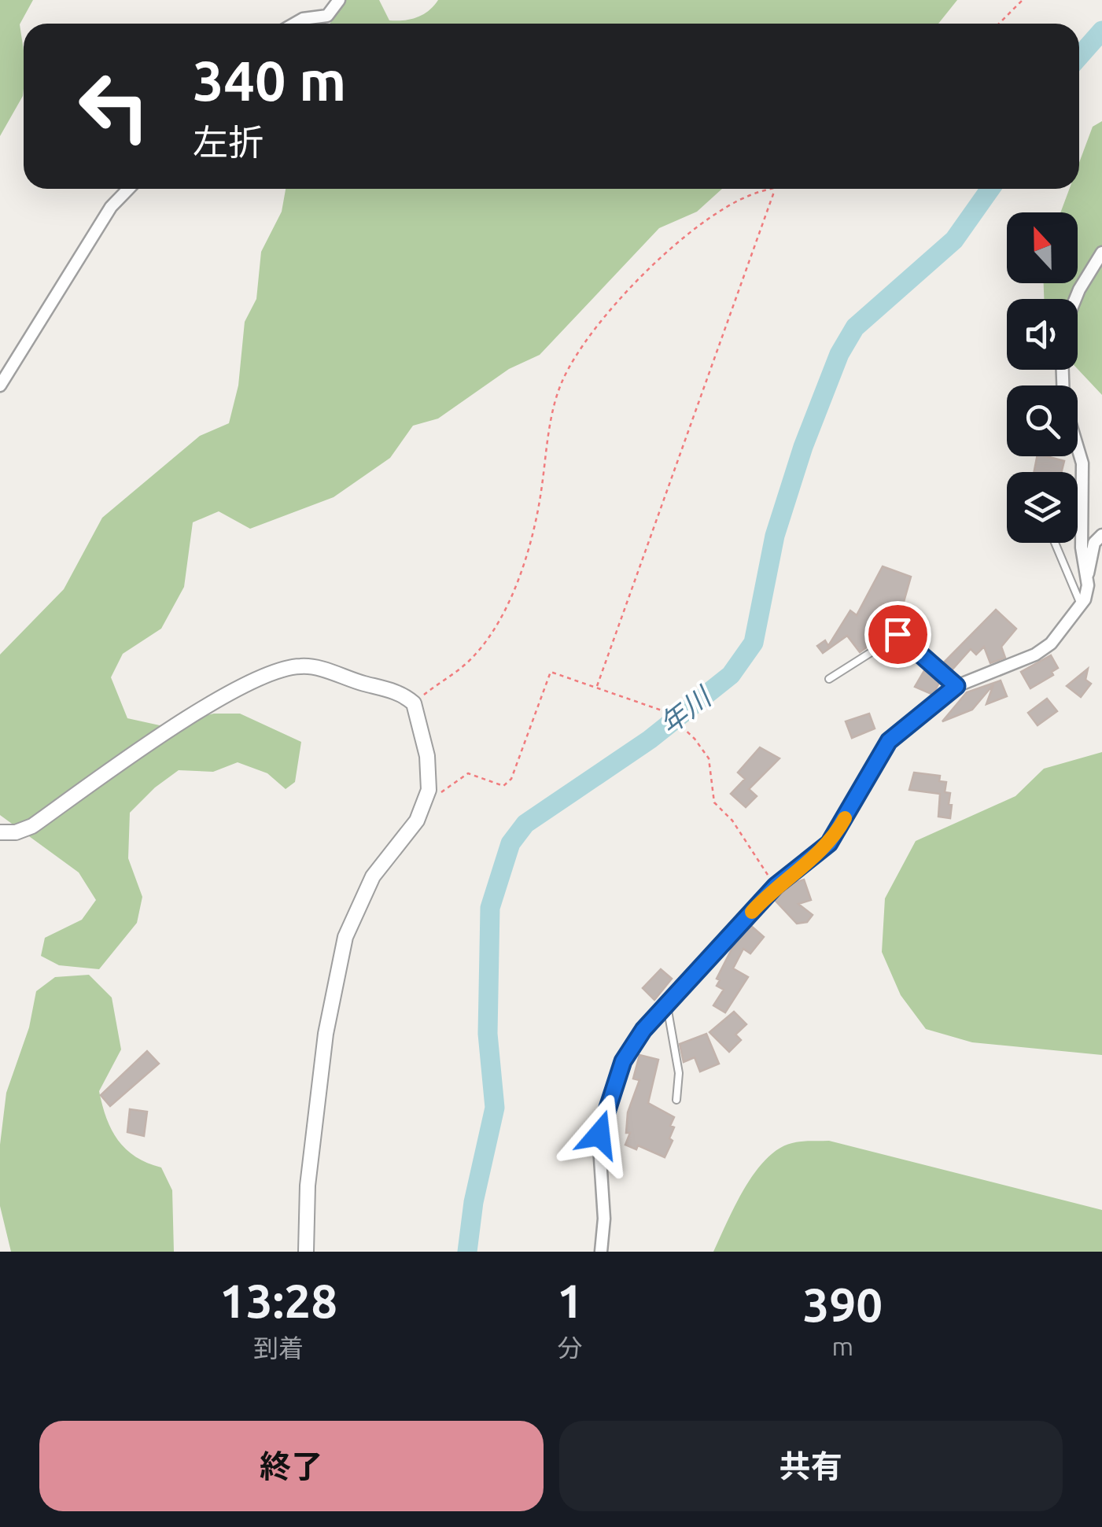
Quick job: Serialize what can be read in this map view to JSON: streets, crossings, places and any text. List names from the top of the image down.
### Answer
{
  "water": ["年川"],
  "north": "top",
  "page": {
    "turn": ["340 m", "左折"],
    "eta": [
      "13:28",
      "到着",
      "1",
      "分",
      "390",
      "m"
    ],
    "buttons": ["終了", "共有"]
  }
}
